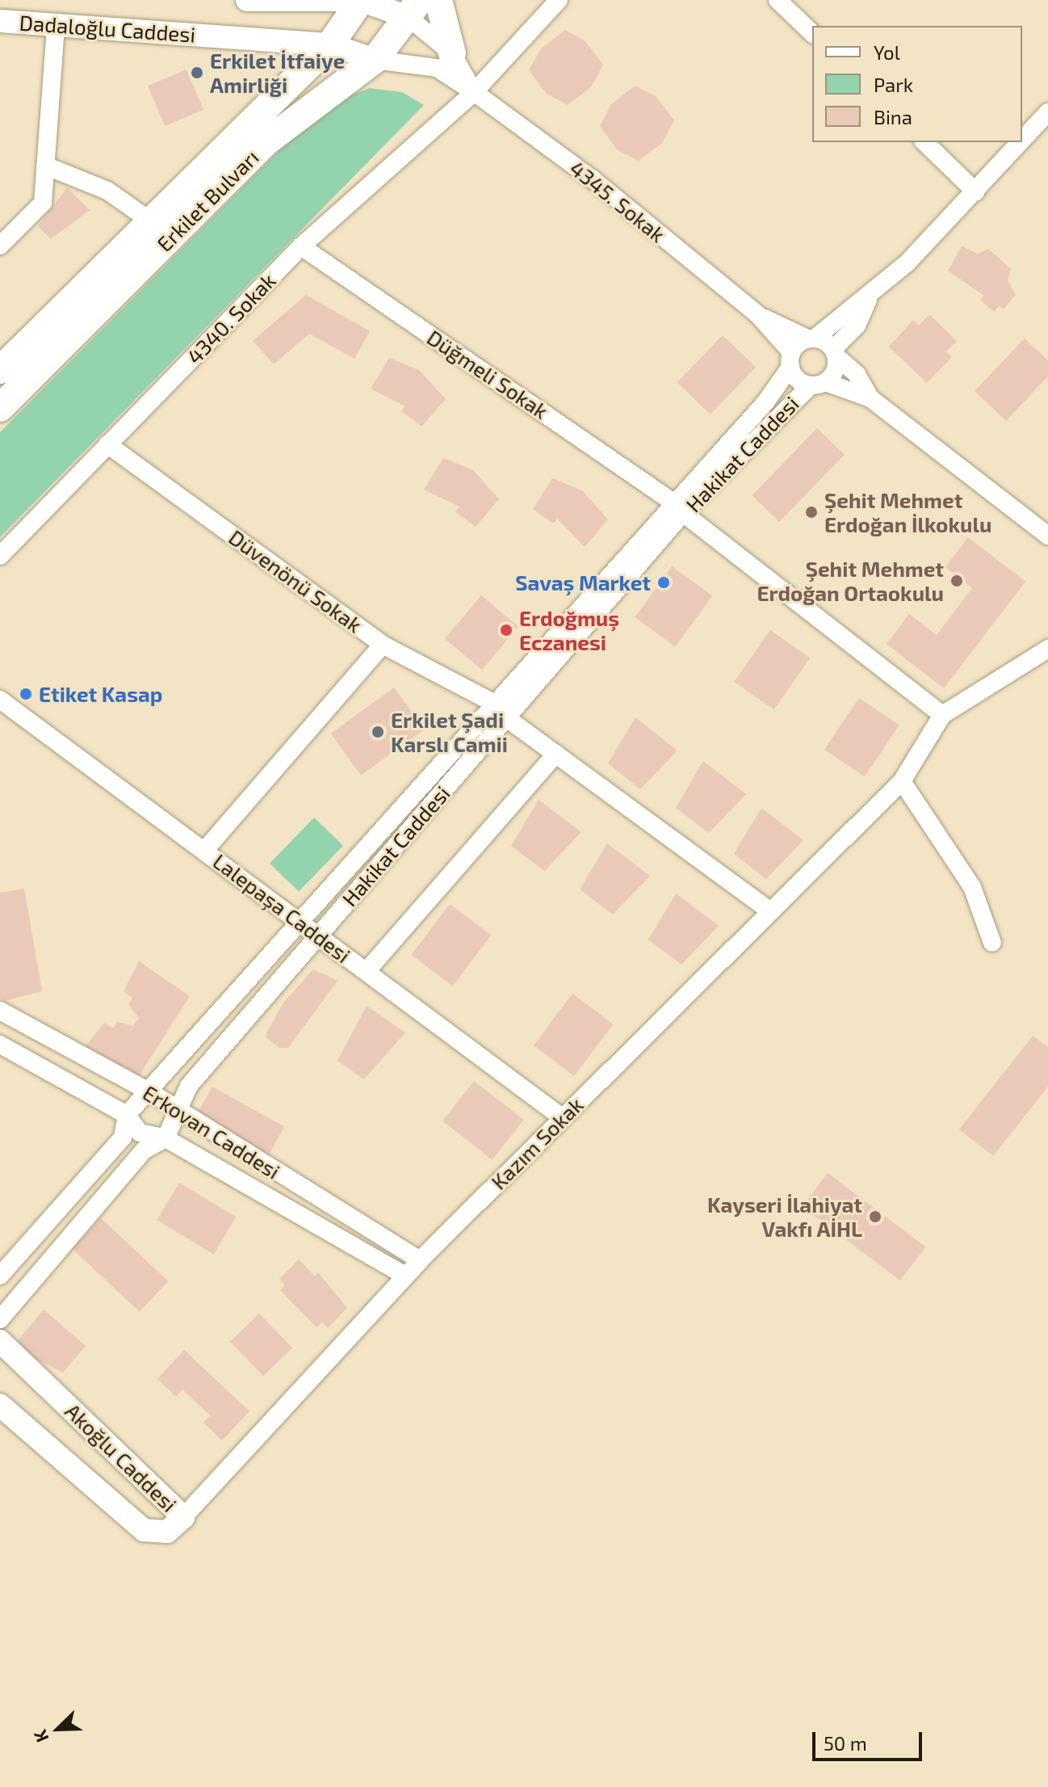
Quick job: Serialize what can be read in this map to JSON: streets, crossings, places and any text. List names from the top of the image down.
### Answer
{
  "streets": {
    "main road": ["Erkilet Bulvarı"],
    "street": [
      "Dadaloğlu Caddesi",
      "4345. Sokak",
      "4340. Sokak",
      "Düğmeli Sokak",
      "Hakikat Caddesi",
      "Düvenönü Sokak",
      "Lalepaşa Caddesi",
      "Erkovan Caddesi",
      "Kazım Sokak",
      "Akoğlu Caddesi"
    ]
  },
  "crossings": [
    ["Dadaloğlu Caddesi", "Erkilet Bulvarı"],
    ["Dadaloğlu Caddesi", "4345. Sokak"],
    ["Erkilet Bulvarı", "4345. Sokak"],
    ["4345. Sokak", "4340. Sokak"],
    ["4345. Sokak", "Hakikat Caddesi"],
    ["4340. Sokak", "Düğmeli Sokak"],
    ["4340. Sokak", "Düvenönü Sokak"],
    ["Düğmeli Sokak", "Hakikat Caddesi"],
    ["Düğmeli Sokak", "Kazım Sokak"],
    ["Hakikat Caddesi", "Düvenönü Sokak"],
    ["Hakikat Caddesi", "Lalepaşa Caddesi"],
    ["Hakikat Caddesi", "Erkovan Caddesi"],
    ["Lalepaşa Caddesi", "Kazım Sokak"],
    ["Erkovan Caddesi", "Kazım Sokak"],
    ["Kazım Sokak", "Akoğlu Caddesi"]
  ],
  "places": [
    "Erkilet İtfaiye Amirliği",
    "Şehit Mehmet Erdoğan İlkokulu",
    "Şehit Mehmet Erdoğan Ortaokulu",
    "Savaş Market",
    "Erdoğmuş Eczanesi",
    "Etiket Kasap",
    "Erkilet Şadi Karslı Camii",
    "Kayseri İlahiyat Vakfı AİHL"
  ],
  "legend": ["Yol", "Park", "Bina"],
  "scale_bar": "50 m",
  "north": "bottom left"
}
